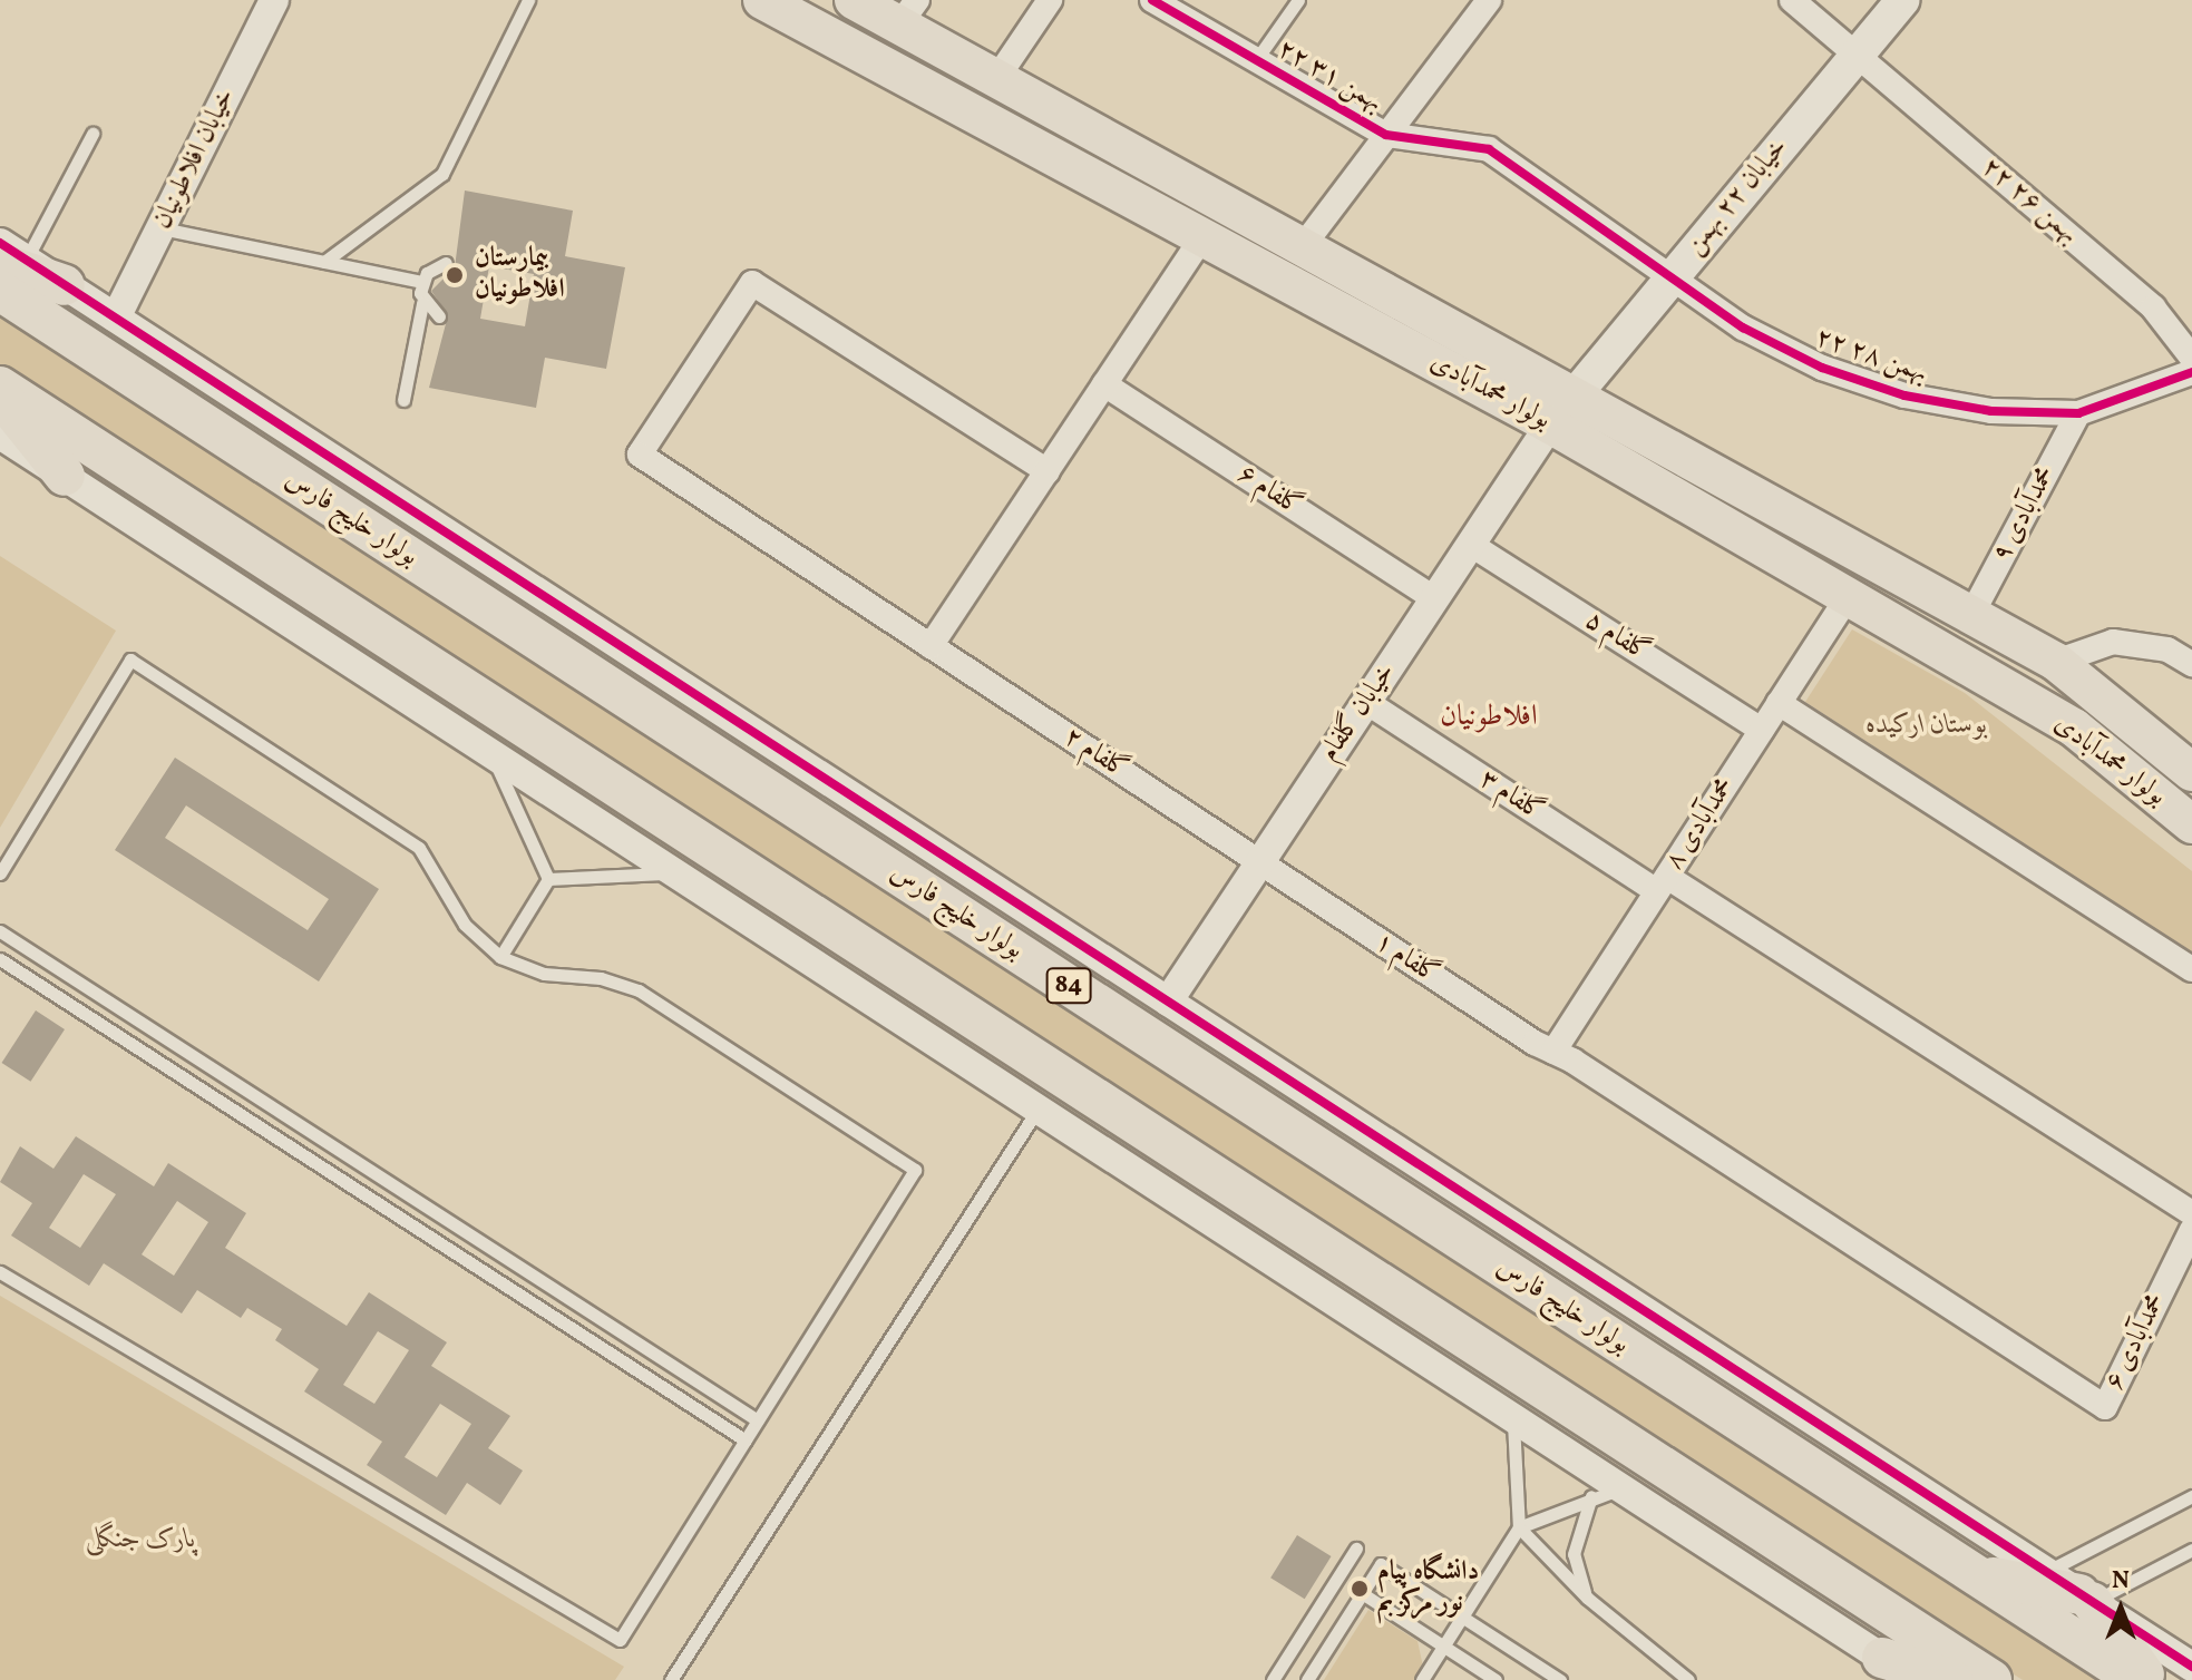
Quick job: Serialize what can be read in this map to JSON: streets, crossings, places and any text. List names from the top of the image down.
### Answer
{
  "streets": {
    "highway": ["بولوار خلیج فارس", "84"],
    "main road": ["خیابان ۲۲ بهمن", "بولوار محمدآبادی"],
    "street": [
      "۲۲ بهمن ۳۱",
      "خیابان افلاطونیان",
      "۲۲ بهمن ۲۶",
      "۲۲ بهمن ۲۸",
      "گلفام ۶",
      "محمدآبادی ۹",
      "گلفام ۵",
      "خیابان گلفام",
      "گلفام ۲",
      "گلفام ۳",
      "محمدآبادی ۸",
      "گلفام ۱",
      "محمدآبادی ۶"
    ]
  },
  "crossings": [
    ["۲۲ بهمن ۳۱", "خیابان ۲۲ بهمن"],
    ["۲۲ بهمن ۳۱", "۲۲ بهمن ۲۸"],
    ["خیابان ۲۲ بهمن", "۲۲ بهمن ۲۶"],
    ["خیابان ۲۲ بهمن", "۲۲ بهمن ۲۸"],
    ["خیابان ۲۲ بهمن", "بولوار محمدآبادی"],
    ["خیابان ۲۲ بهمن", "خیابان گلفام"],
    ["۲۲ بهمن ۲۸", "محمدآبادی ۹"],
    ["بولوار محمدآبادی", "محمدآبادی ۹"],
    ["بولوار محمدآبادی", "خیابان گلفام"],
    ["بولوار محمدآبادی", "محمدآبادی ۸"],
    ["گلفام ۶", "خیابان گلفام"],
    ["گلفام ۵", "خیابان گلفام"],
    ["گلفام ۵", "محمدآبادی ۸"],
    ["خیابان گلفام", "گلفام ۲"],
    ["خیابان گلفام", "گلفام ۳"],
    ["خیابان گلفام", "گلفام ۱"],
    ["گلفام ۲", "گلفام ۱"],
    ["گلفام ۳", "محمدآبادی ۸"],
    ["محمدآبادی ۸", "گلفام ۱"],
    ["گلفام ۱", "محمدآبادی ۶"]
  ],
  "districts": ["افلاطونیان"],
  "parks": ["بوستان ارکیده", "پارک جنگلی"],
  "places": ["بیمارستان افلاطونیان", "دانشگاه پیام نور مرکز بم"],
  "north": "top"
}
